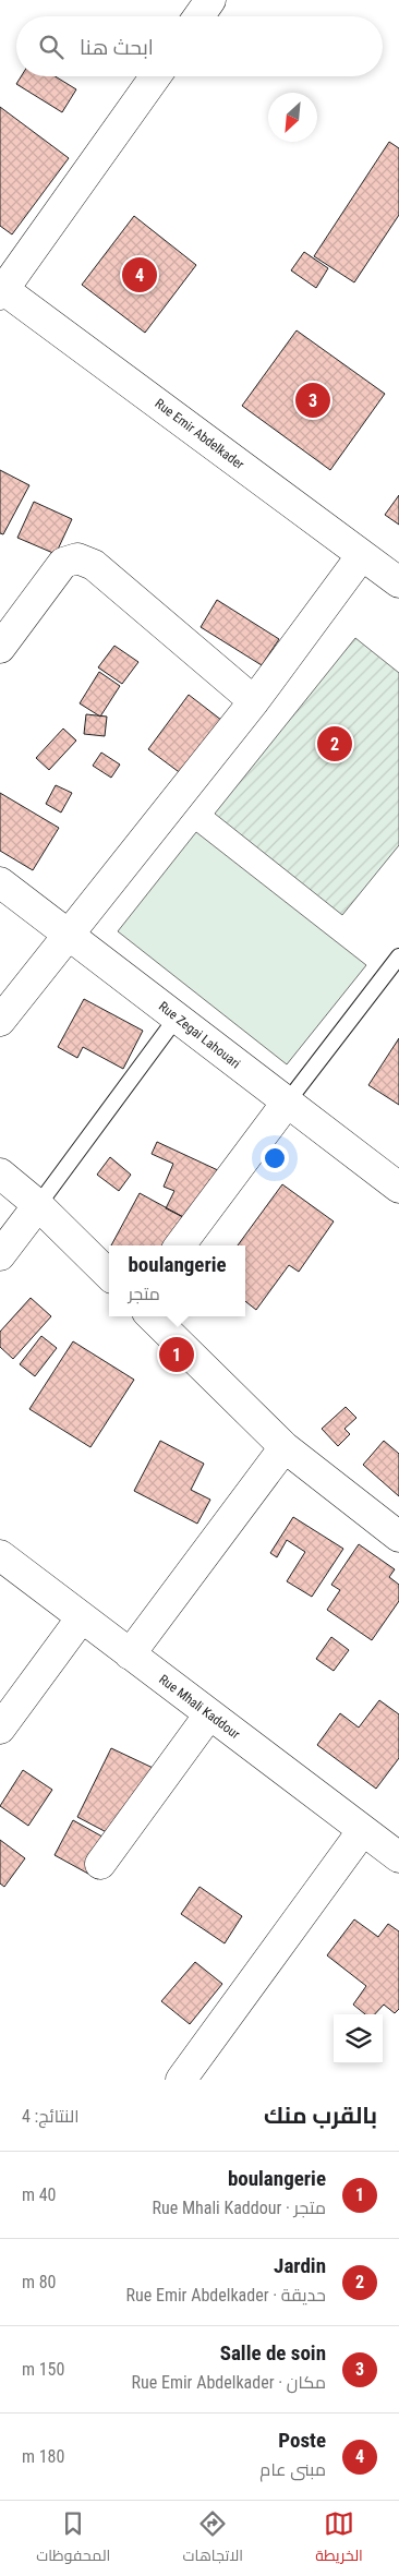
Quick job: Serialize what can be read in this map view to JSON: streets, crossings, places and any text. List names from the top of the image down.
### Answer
{
  "streets": {
    "street": ["Rue Emir Abdelkader", "Rue Zegai Lahouari", "Rue Mhali Kaddour"]
  },
  "north": "bottom left",
  "page": {
    "search": "ابحث هنا",
    "pins": [
      "4",
      "3",
      "2",
      "1"
    ],
    "popup": ["boulangerie", "متجر"],
    "heading": ["بالقرب منك", "النتائج: 4"],
    "list": [
      {
        "mark": "1",
        "name": "boulangerie",
        "note": "متجر · Rue Mhali Kaddour",
        "value": "40 m"
      },
      {
        "mark": "2",
        "name": "Jardin",
        "note": "حديقة · Rue Emir Abdelkader",
        "value": "80 m"
      },
      {
        "mark": "3",
        "name": "Salle de soin",
        "note": "مكان · Rue Emir Abdelkader",
        "value": "150 m"
      },
      {
        "mark": "4",
        "name": "Poste",
        "note": "مبنى عام",
        "value": "180 m"
      }
    ],
    "nav": ["الخريطة", "الاتجاهات", "المحفوظات"]
  }
}
